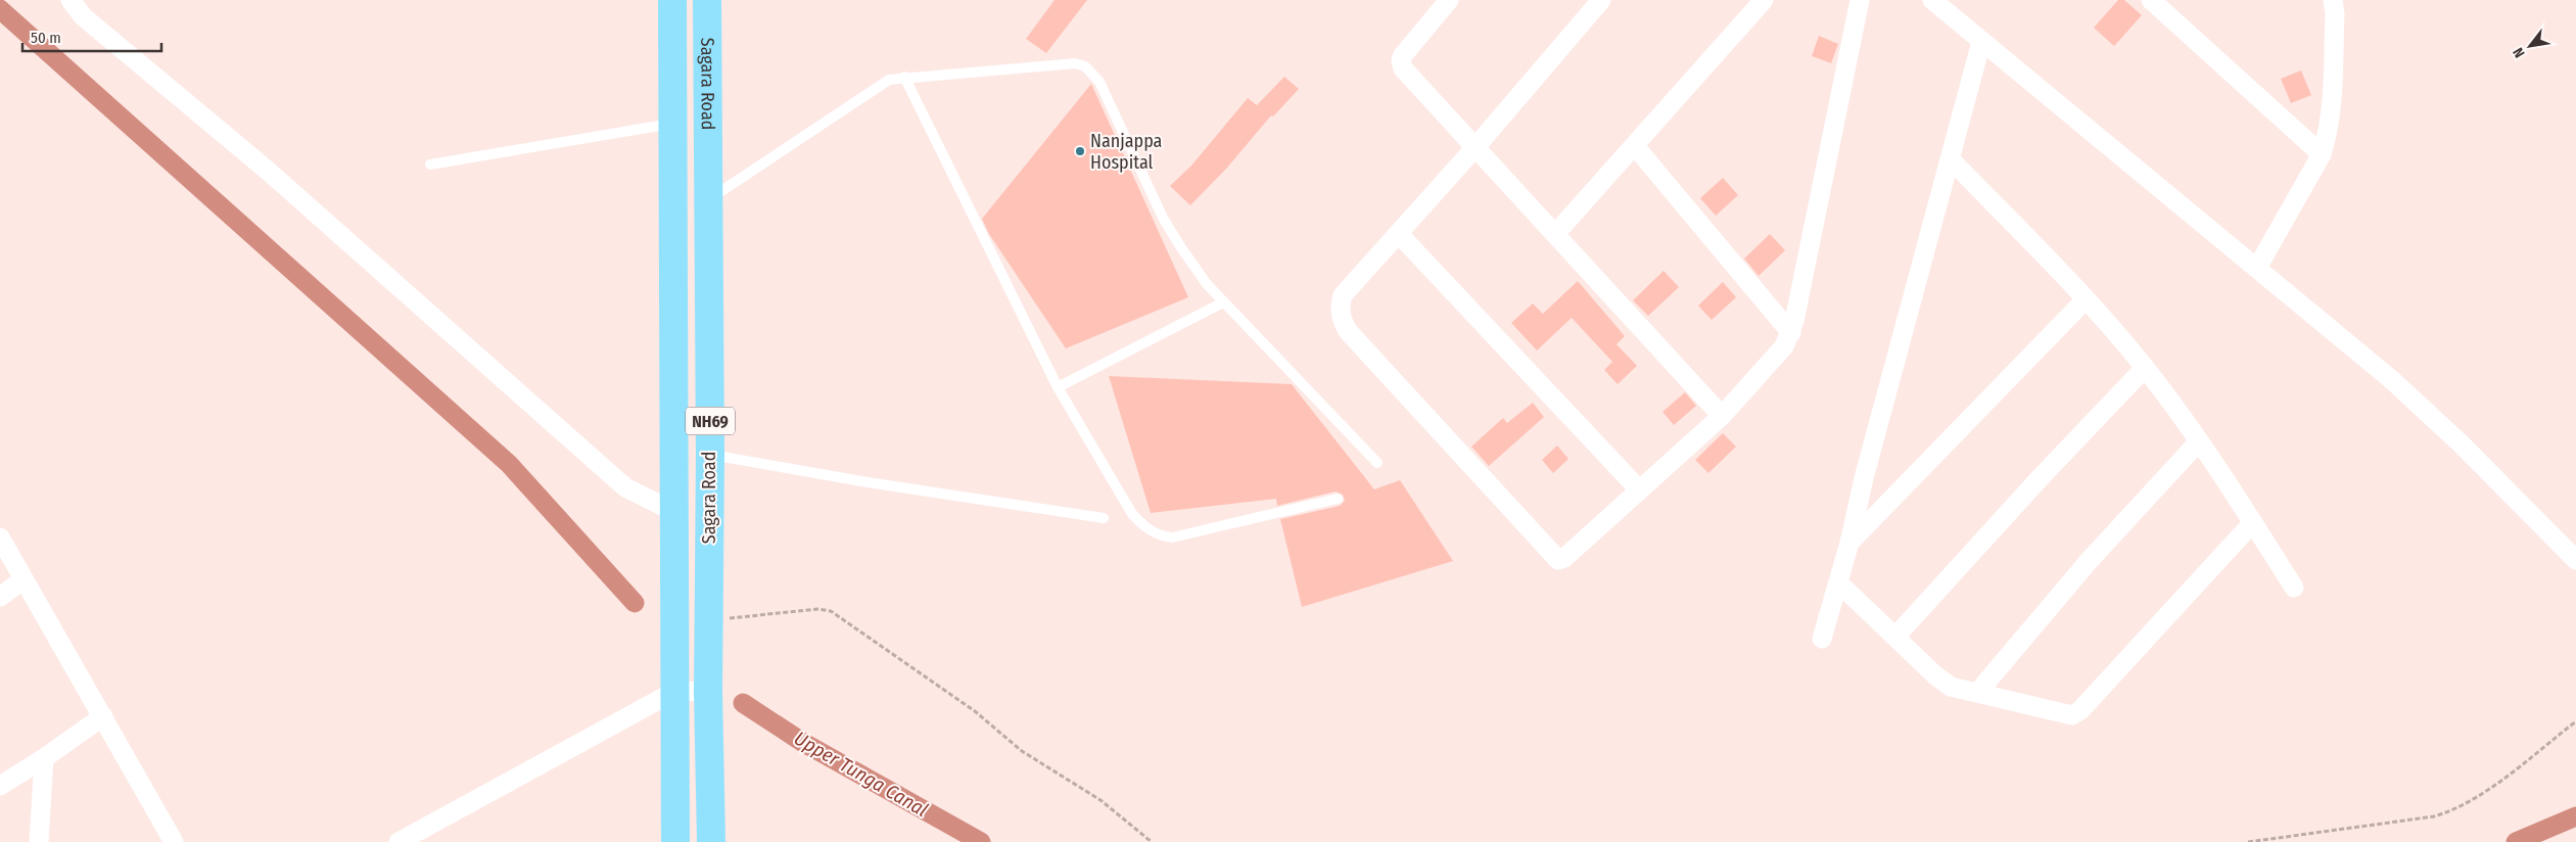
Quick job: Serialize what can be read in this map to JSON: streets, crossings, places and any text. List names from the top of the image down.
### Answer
{
  "streets": {
    "highway": ["Sagara Road", "NH69"]
  },
  "water": ["Upper Tunga Canal"],
  "places": ["Nanjappa Hospital"],
  "scale_bar": "50 m",
  "north": "bottom left"
}
